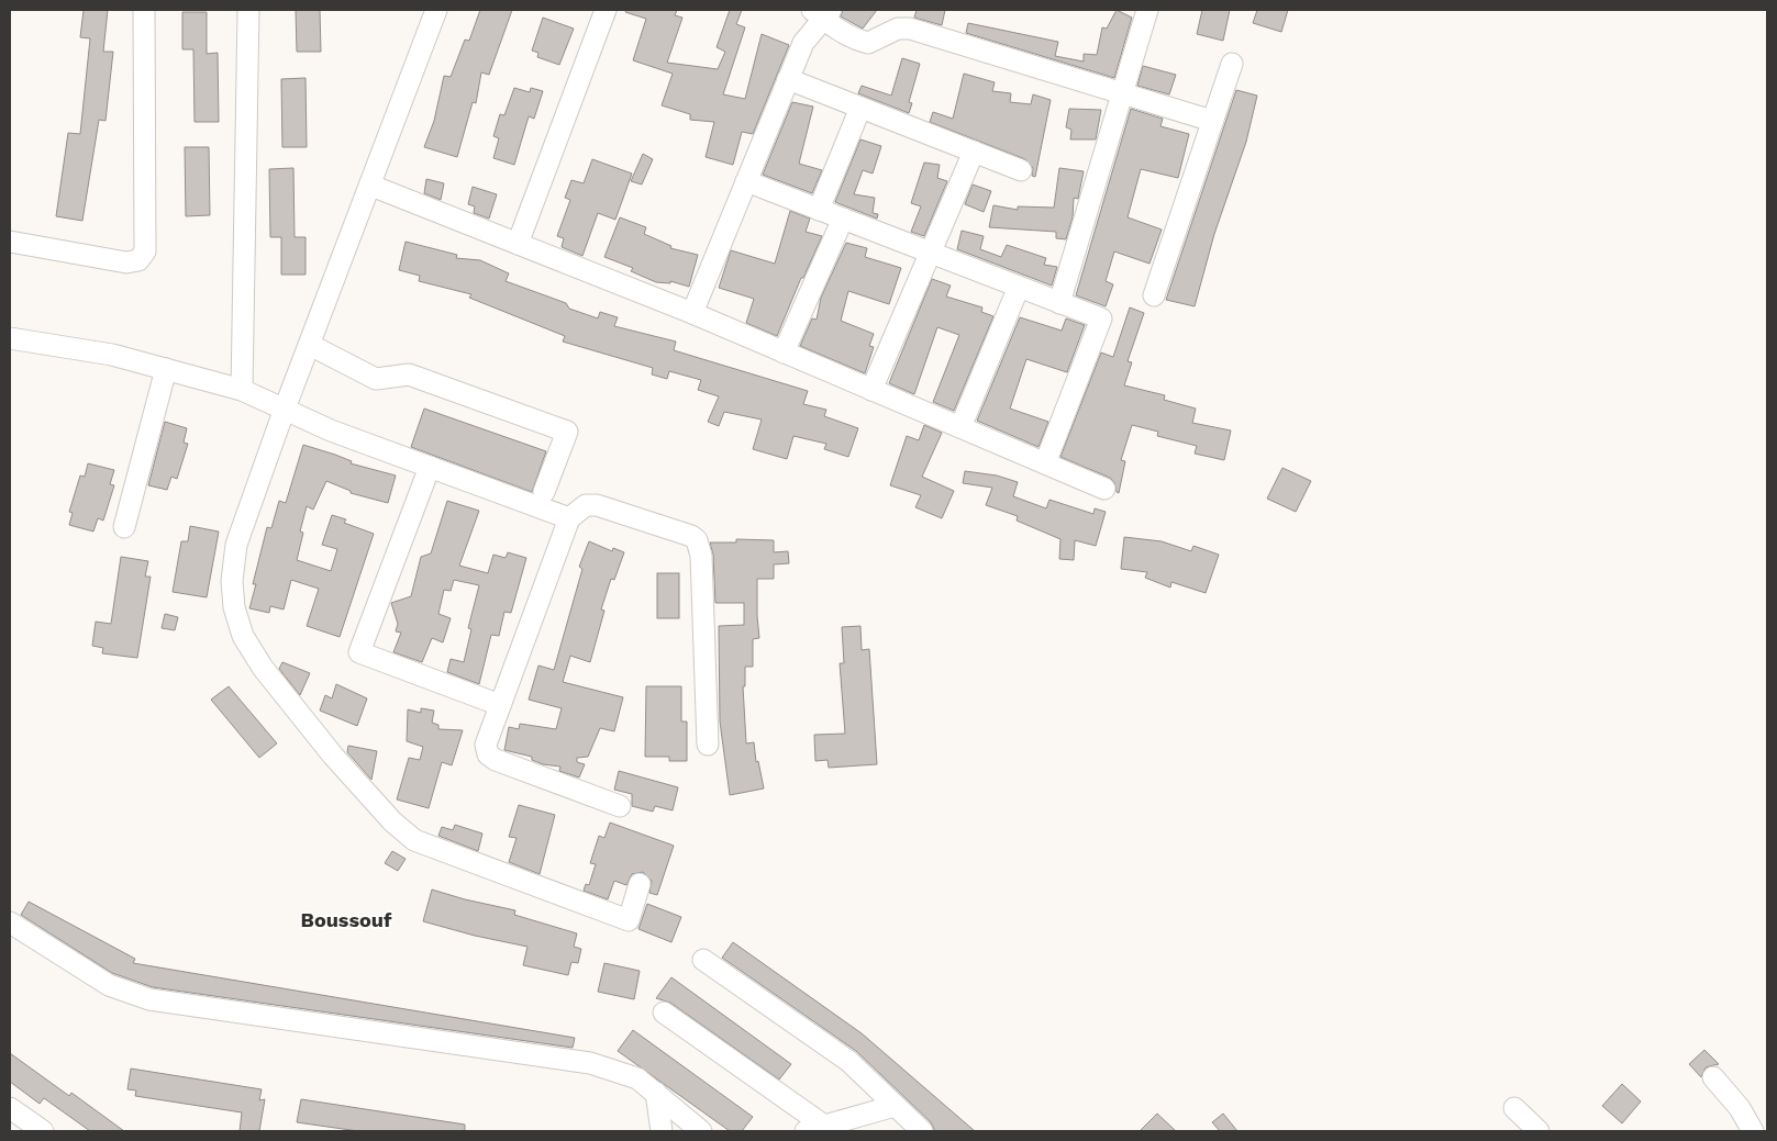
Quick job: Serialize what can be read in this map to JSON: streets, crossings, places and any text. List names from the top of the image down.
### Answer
{
  "districts": ["Boussouf"]
}
